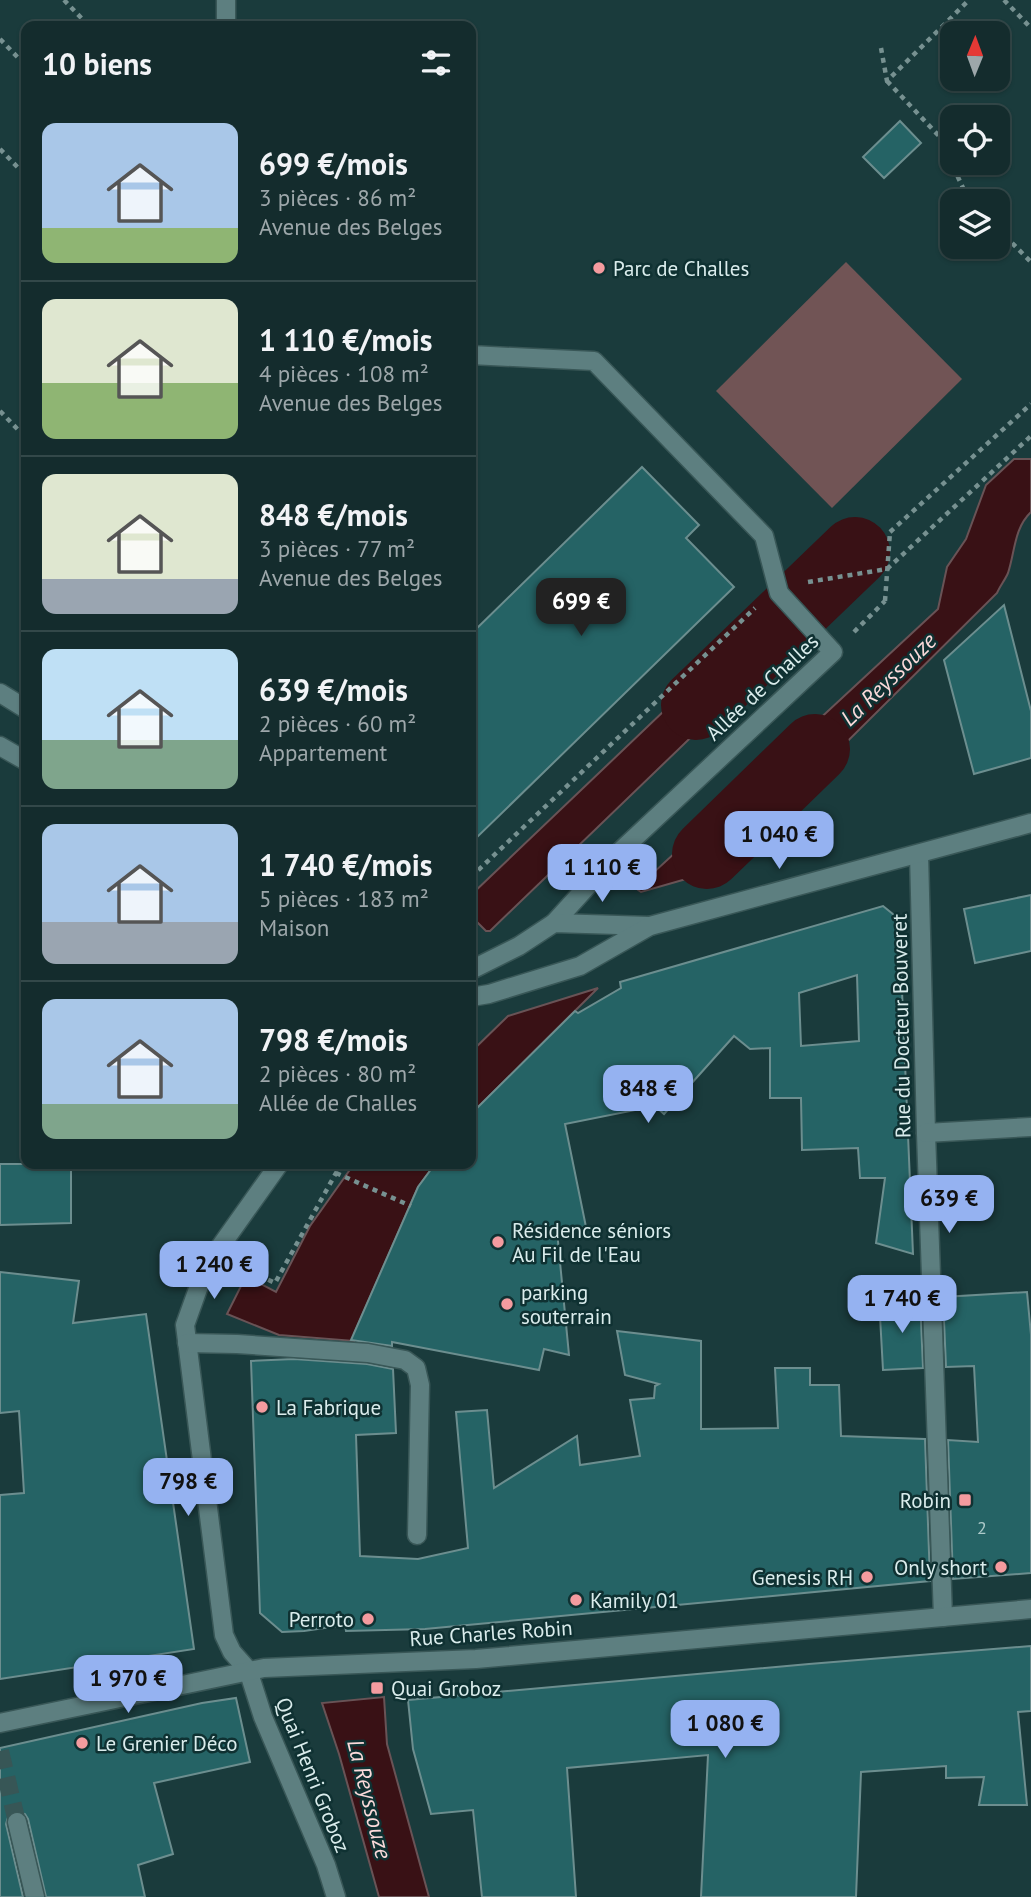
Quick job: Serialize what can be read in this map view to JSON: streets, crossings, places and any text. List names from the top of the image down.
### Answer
{
  "streets": {
    "street": [
      "Allée de Challes",
      "Rue du Docteur Bouveret",
      "Rue Charles Robin",
      "Quai Henri Groboz"
    ]
  },
  "crossings": [
    ["Rue du Docteur Bouveret", "Rue Charles Robin"],
    ["Rue Charles Robin", "Quai Henri Groboz"]
  ],
  "water": ["La Reyssouze"],
  "places": {
    "other": [
      "Parc de Challes",
      "Résidence séniors Au Fil de l'Eau",
      "parking souterrain",
      "La Fabrique",
      "Only short",
      "Genesis RH",
      "Kamily 01",
      "Perroto",
      "Le Grenier Déco"
    ],
    "transit": ["Robin", "Quai Groboz"]
  },
  "house_numbers": ["2"],
  "north": "top",
  "page": {
    "heading": "10 biens",
    "list": [
      {
        "name": "699 €/mois",
        "note": "3 pièces · 86 m² · Avenue des Belges"
      },
      {
        "name": "1 110 €/mois",
        "note": "4 pièces · 108 m² · Avenue des Belges"
      },
      {
        "name": "848 €/mois",
        "note": "3 pièces · 77 m² · Avenue des Belges"
      },
      {
        "name": "639 €/mois",
        "note": "2 pièces · 60 m² · Appartement"
      },
      {
        "name": "1 740 €/mois",
        "note": "5 pièces · 183 m² · Maison"
      },
      {
        "name": "798 €/mois",
        "note": "2 pièces · 80 m² · Allée de Challes"
      }
    ],
    "price": [
      "699 €",
      "1 040 €",
      "1 110 €",
      "848 €",
      "639 €",
      "1 240 €",
      "1 740 €",
      "798 €",
      "1 970 €",
      "1 080 €"
    ]
  }
}
